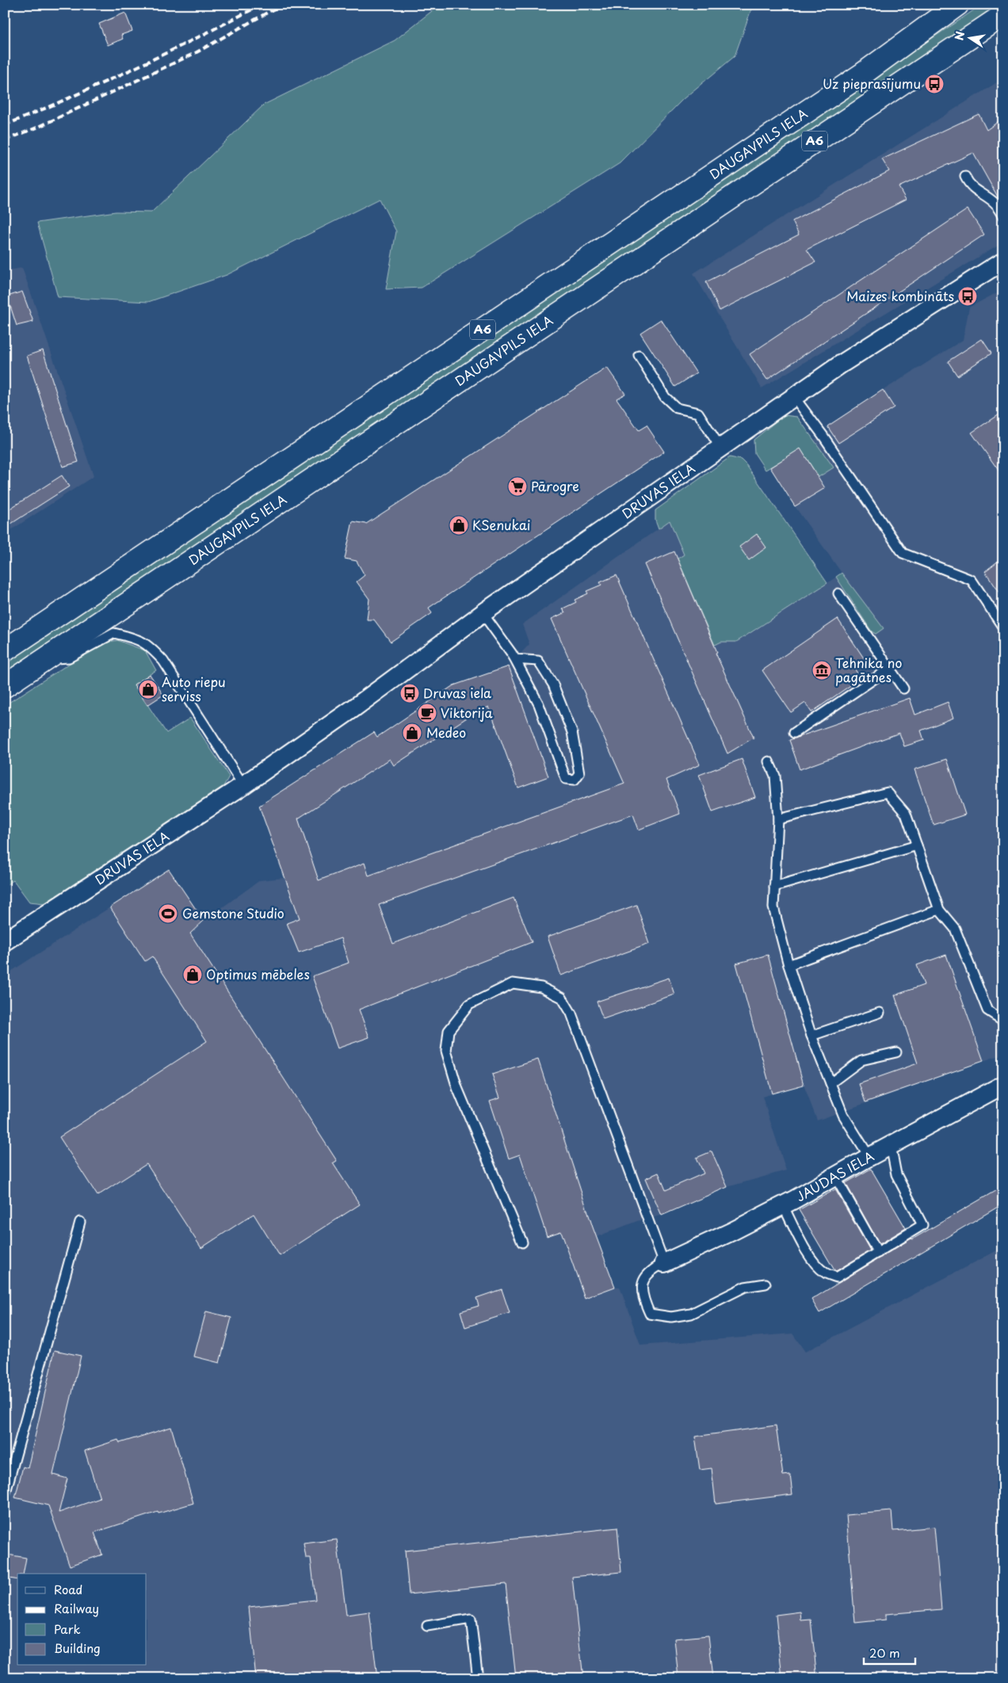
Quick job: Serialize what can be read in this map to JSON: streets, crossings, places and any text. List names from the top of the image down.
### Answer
{
  "streets": {
    "highway": ["A6", "DAUGAVPILS IELA"],
    "street": ["DRUVAS IELA", "JAUDAS IELA"]
  },
  "places": {
    "bus stop": ["Uz pieprasījumu", "Maizes kombināts", "Druvas iela"],
    "supermarket": ["Pārogre"],
    "shop": [
      "KSenukai",
      "Auto riepu serviss",
      "Medeo",
      "Optimus mēbeles"
    ],
    "museum": ["Tehnika no pagātnes"],
    "cafe": ["Viktorija"],
    "sports": ["Gemstone Studio"]
  },
  "legend": [
    "Road",
    "Railway",
    "Park",
    "Building"
  ],
  "scale_bar": "20 m",
  "north": "left"
}
